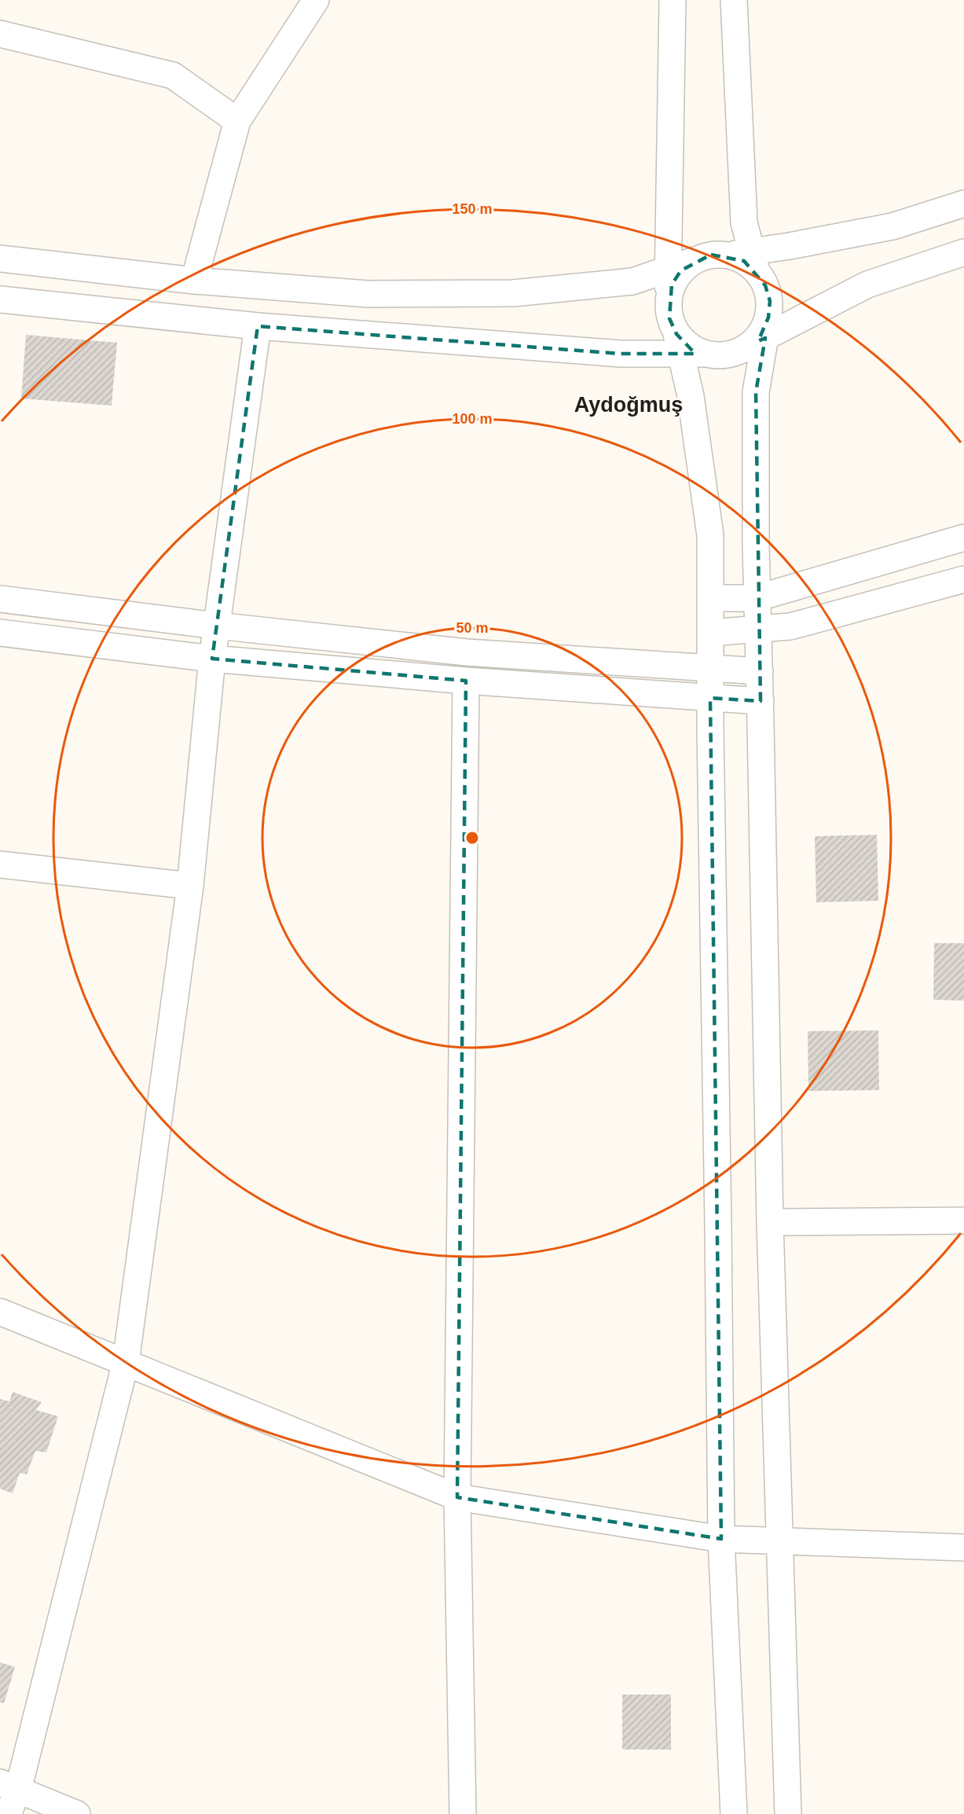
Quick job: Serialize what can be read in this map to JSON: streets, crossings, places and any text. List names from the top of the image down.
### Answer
{
  "districts": ["Aydoğmuş"],
  "rings": ["150 m", "100 m", "50 m"]
}
